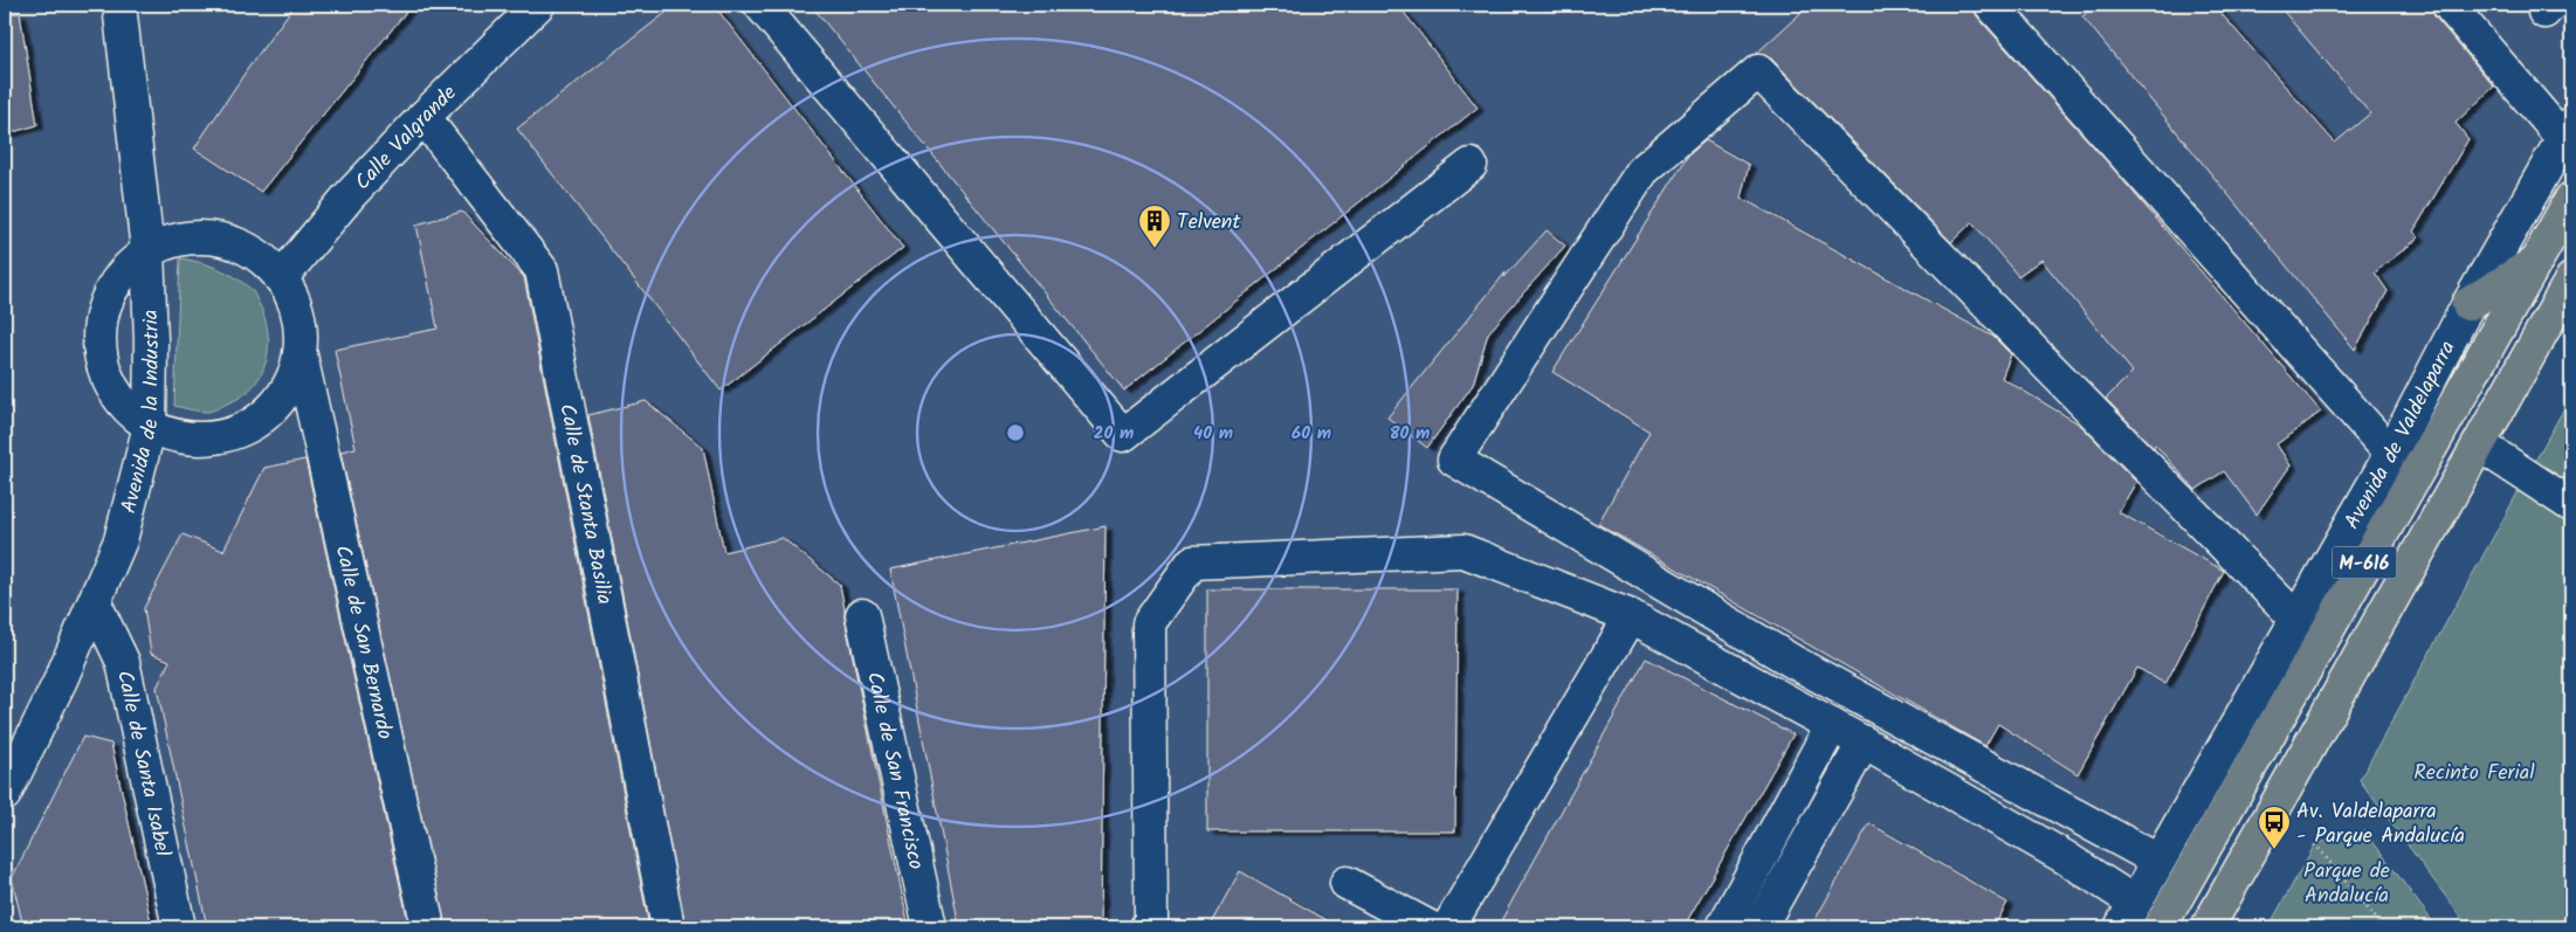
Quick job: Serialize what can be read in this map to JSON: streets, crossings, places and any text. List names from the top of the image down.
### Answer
{
  "streets": {
    "highway": ["Avenida de Valdelaparra", "M-616"],
    "street": [
      "Calle Valgrande",
      "Avenida de la Industria",
      "Calle de Stanta Basilia",
      "Calle de San Bernardo",
      "Calle de Santa Isabel",
      "Calle de San Francisco"
    ]
  },
  "crossings": [
    ["Calle Valgrande", "Avenida de la Industria"],
    ["Calle Valgrande", "Calle de Stanta Basilia"],
    ["Calle Valgrande", "Calle de San Bernardo"],
    ["Avenida de la Industria", "Calle de San Bernardo"],
    ["Avenida de la Industria", "Calle de Santa Isabel"]
  ],
  "parks": ["Recinto Ferial", "Parque de Andalucía"],
  "places": {
    "building": ["Telvent"],
    "bus stop": ["Av. Valdelaparra - Parque Andalucía"]
  },
  "rings": [
    "20 m",
    "40 m",
    "60 m",
    "80 m"
  ]
}
